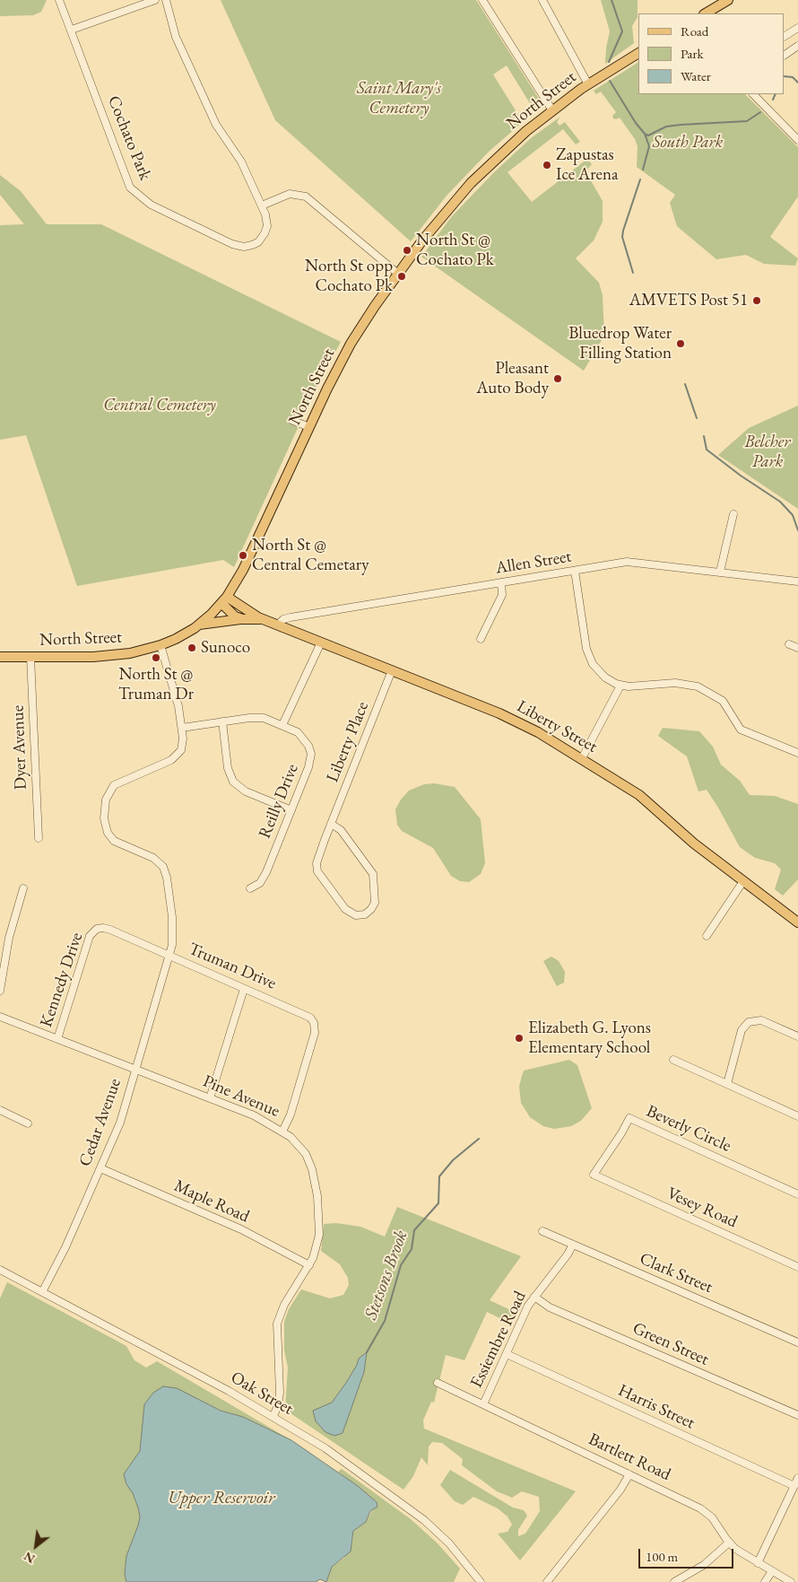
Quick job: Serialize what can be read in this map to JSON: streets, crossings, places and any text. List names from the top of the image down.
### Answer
{
  "streets": {
    "main road": ["North Street", "Liberty Street"],
    "street": [
      "Cochato Park",
      "Allen Street",
      "Liberty Place",
      "Dyer Avenue",
      "Reilly Drive",
      "Truman Drive",
      "Kennedy Drive",
      "Pine Avenue",
      "Cedar Avenue",
      "Beverly Circle",
      "Maple Road",
      "Vesey Road",
      "Clark Street",
      "Essiembre Road",
      "Green Street",
      "Oak Street",
      "Harris Street",
      "Bartlett Road"
    ]
  },
  "crossings": [
    ["North Street", "Liberty Street"],
    ["North Street", "Dyer Avenue"],
    ["North Street", "Truman Drive"],
    ["Allen Street", "Liberty Street"],
    ["Liberty Street", "Liberty Place"],
    ["Reilly Drive", "Truman Drive"],
    ["Truman Drive", "Kennedy Drive"],
    ["Truman Drive", "Pine Avenue"],
    ["Truman Drive", "Cedar Avenue"],
    ["Kennedy Drive", "Pine Avenue"],
    ["Kennedy Drive", "Cedar Avenue"],
    ["Pine Avenue", "Cedar Avenue"],
    ["Pine Avenue", "Maple Road"],
    ["Pine Avenue", "Oak Street"],
    ["Cedar Avenue", "Maple Road"],
    ["Cedar Avenue", "Oak Street"],
    ["Beverly Circle", "Vesey Road"],
    ["Clark Street", "Essiembre Road"],
    ["Essiembre Road", "Green Street"],
    ["Essiembre Road", "Harris Street"],
    ["Essiembre Road", "Bartlett Road"]
  ],
  "water": ["Stetsons Brook", "Upper Reservoir"],
  "parks": [
    "Saint Mary's Cemetery",
    "South Park",
    "Central Cemetery",
    "Belcher Park"
  ],
  "places": [
    "Zapustas Ice Arena",
    "North St @ Cochato Pk",
    "North St opp Cochato Pk",
    "AMVETS Post 51",
    "Bluedrop Water Filling Station",
    "Pleasant Auto Body",
    "North St @ Central Cemetary",
    "Sunoco",
    "North St @ Truman Dr",
    "Elizabeth G. Lyons Elementary School"
  ],
  "legend": ["Road", "Park", "Water"],
  "scale_bar": "100 m",
  "north": "bottom left"
}
